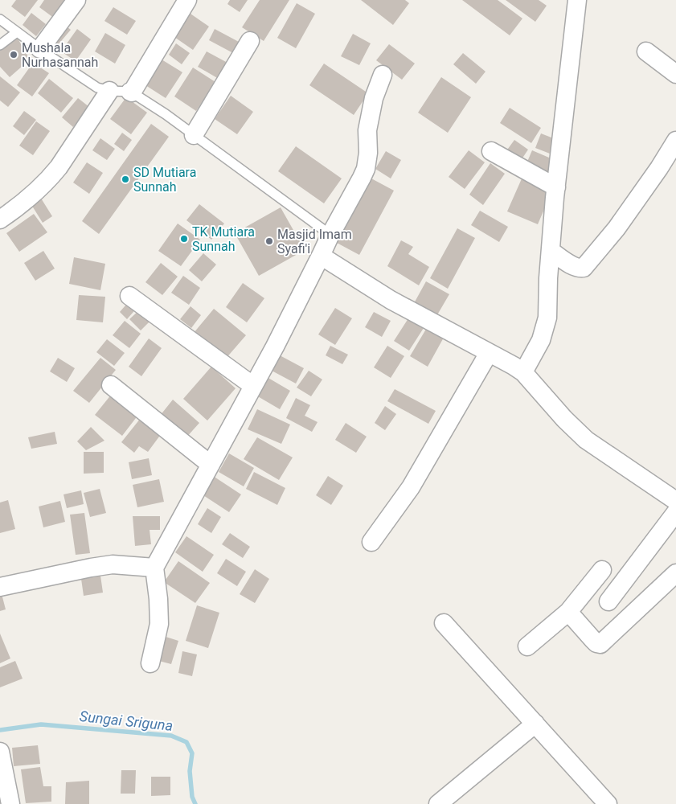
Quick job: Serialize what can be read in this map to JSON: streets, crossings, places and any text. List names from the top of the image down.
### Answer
{
  "water": ["Sungai Sriguna"],
  "places": [
    "Mushala Nurhasannah",
    "SD Mutiara Sunnah",
    "TK Mutiara Sunnah",
    "Masjid Imam Syafi'i"
  ]
}
